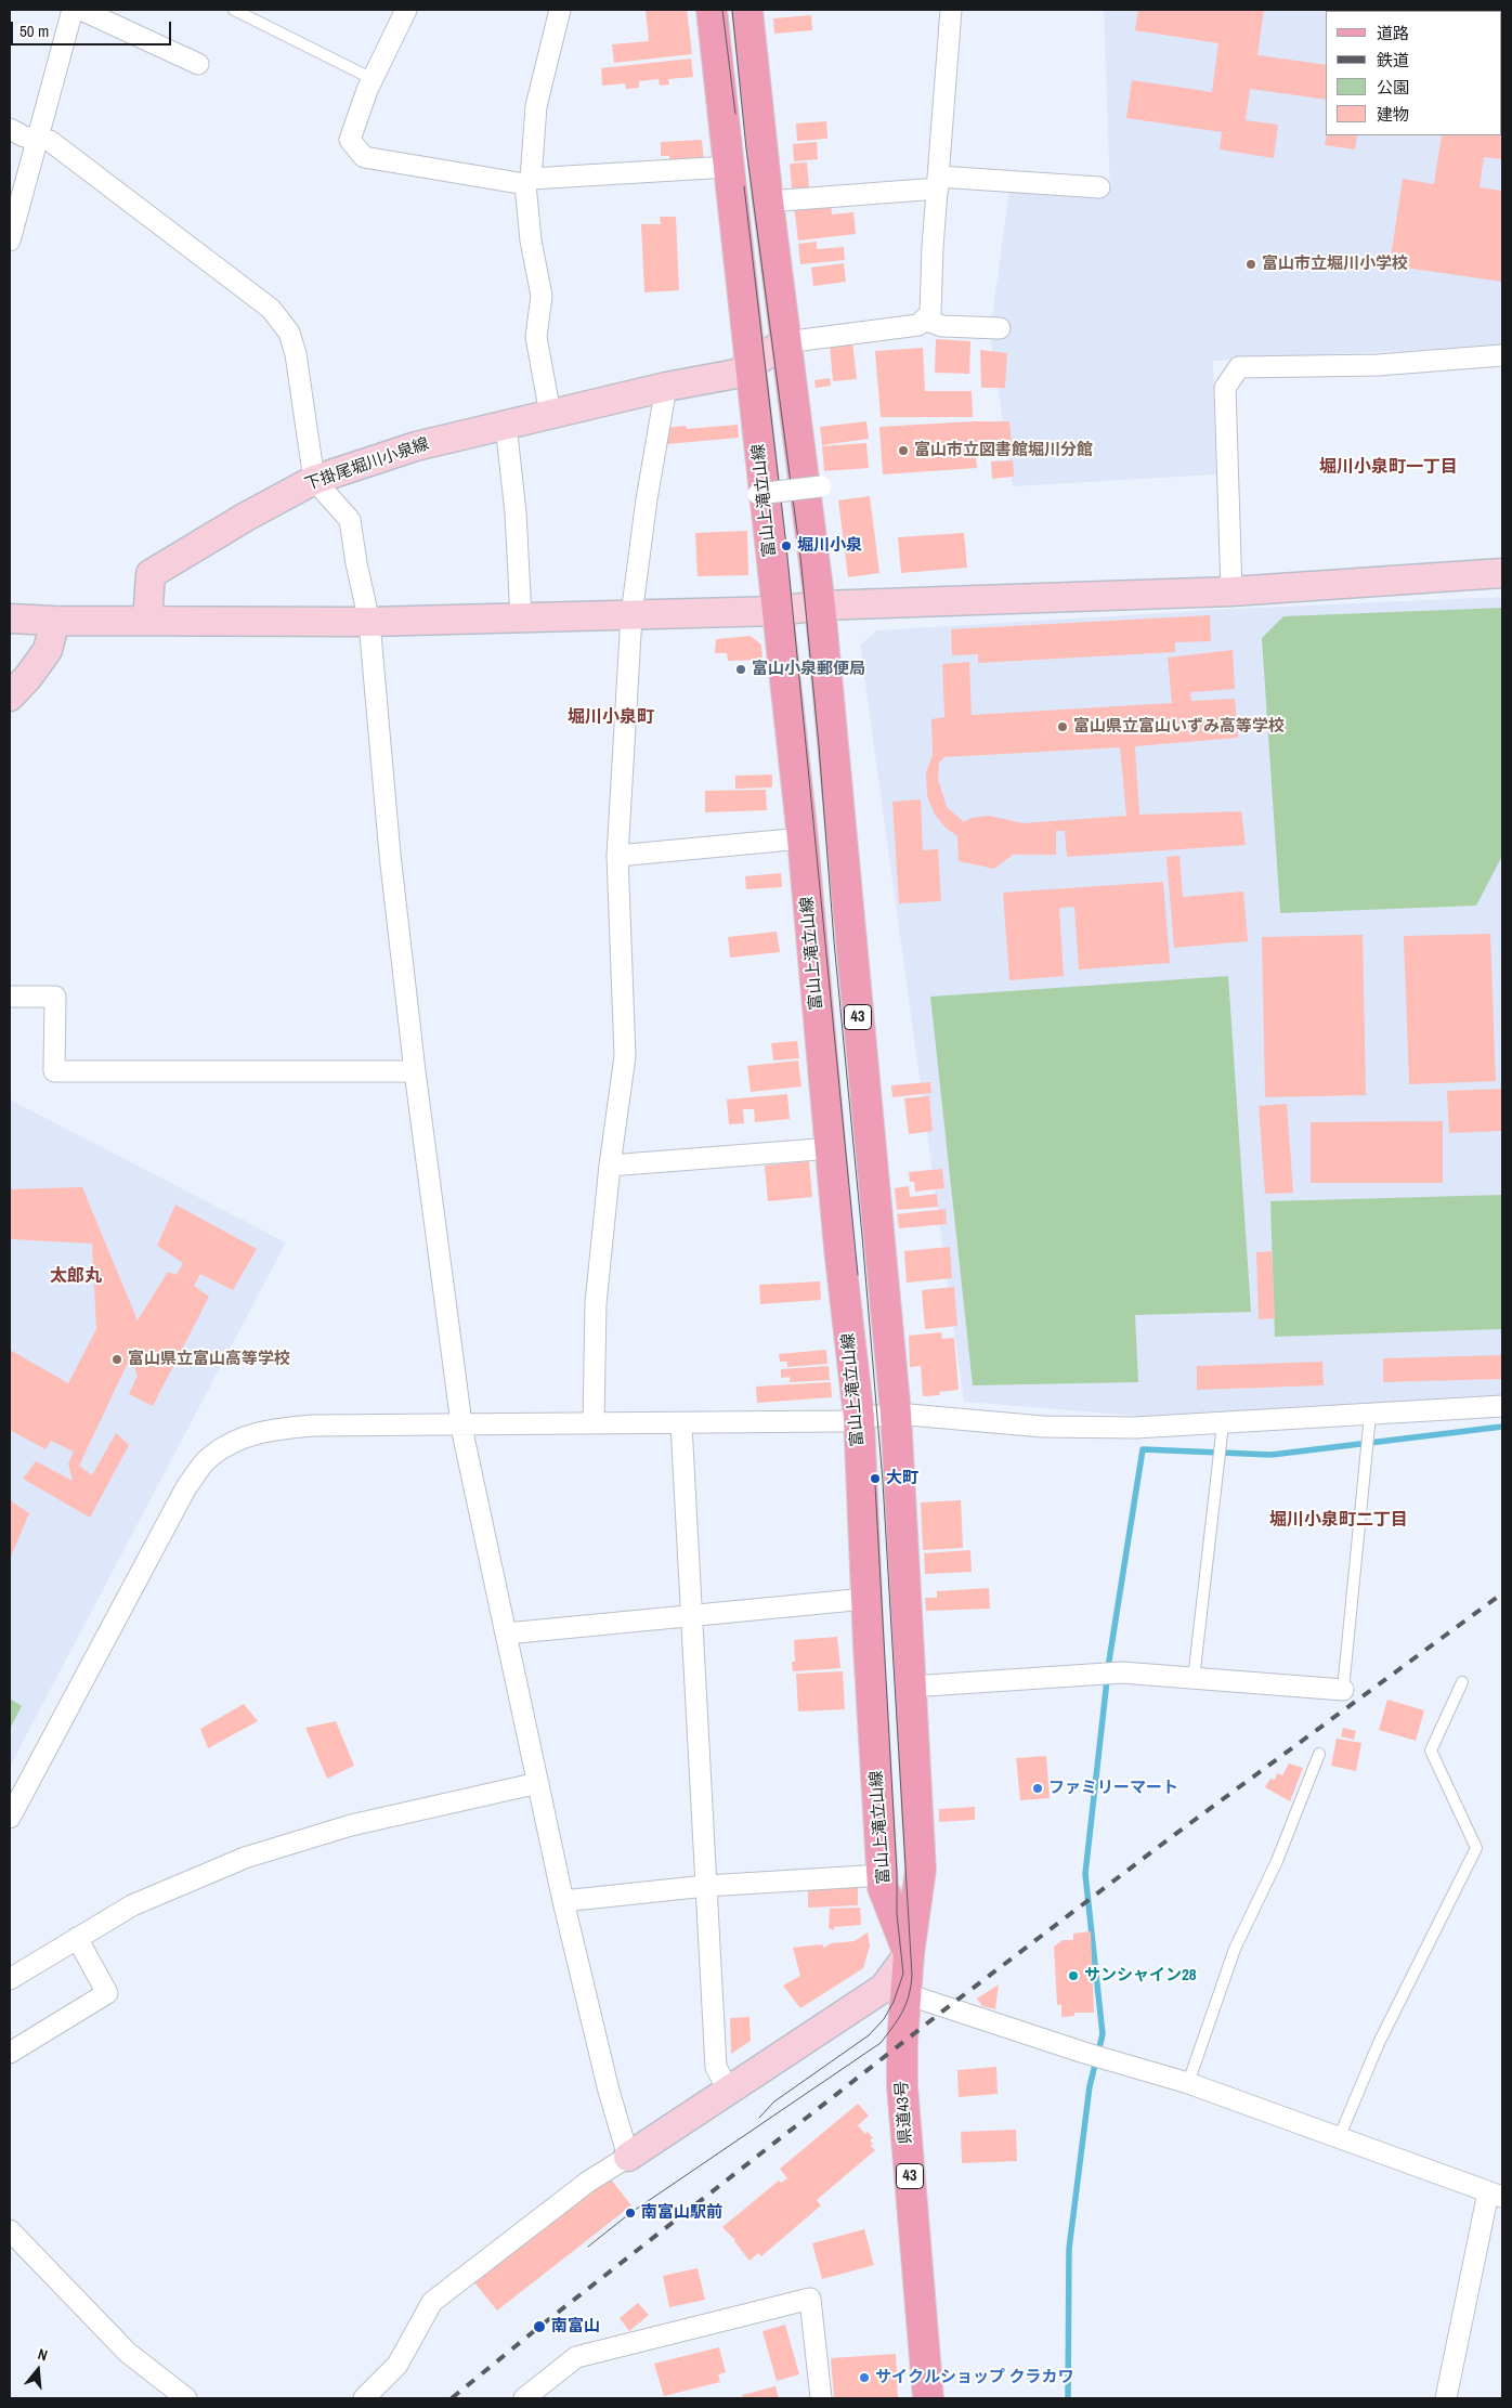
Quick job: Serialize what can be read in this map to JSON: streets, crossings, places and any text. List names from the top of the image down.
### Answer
{
  "streets": {
    "main road": ["富山上滝立山線", "43", "県道43号"],
    "street": ["下掛尾堀川小泉線"]
  },
  "crossings": [
    ["下掛尾堀川小泉線", "富山上滝立山線"],
    ["富山上滝立山線", "県道43号"]
  ],
  "districts": [
    "堀川小泉町一丁目",
    "堀川小泉町",
    "太郎丸",
    "堀川小泉町二丁目"
  ],
  "places": [
    "富山市立堀川小学校",
    "富山市立図書館堀川分館",
    "堀川小泉",
    "富山小泉郵便局",
    "富山県立富山いずみ高等学校",
    "富山県立富山高等学校",
    "大町",
    "ファミリーマート",
    "サンシャイン28",
    "南富山駅前",
    "南富山",
    "サイクルショップ クラカワ"
  ],
  "legend": [
    "道路",
    "鉄道",
    "公園",
    "建物"
  ],
  "scale_bar": "50 m",
  "north": "top"
}
